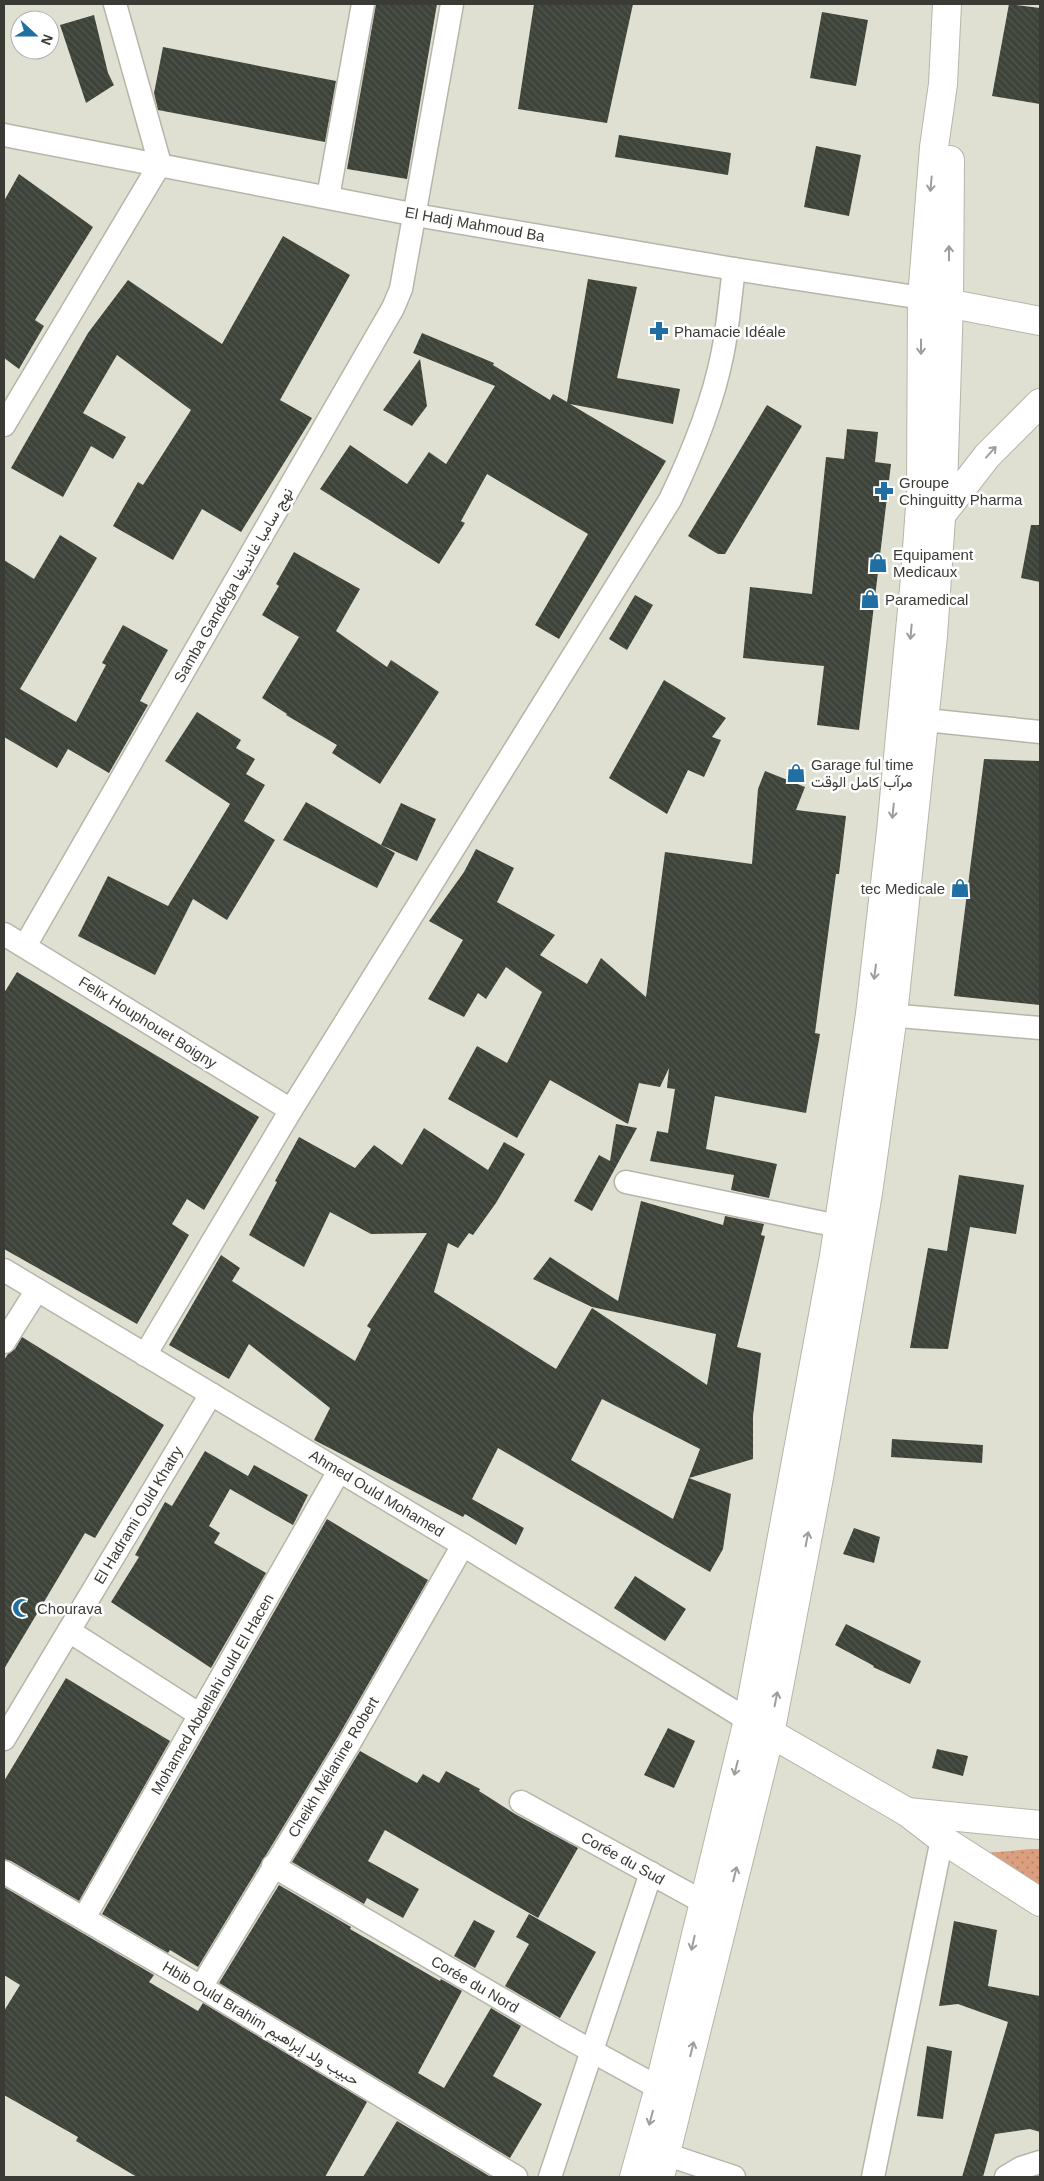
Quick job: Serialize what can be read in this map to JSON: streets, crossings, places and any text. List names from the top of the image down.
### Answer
{
  "streets": {
    "main road": ["El Hadj Mahmoud Ba"],
    "street": [
      "Samba Gandéga نهج سامبا غانديغا",
      "Felix Houphouet Boigny",
      "Ahmed Ould Mohamed",
      "El Hadrami Ould Khatry",
      "Mohamed Abdellahi ould El Hacen",
      "Cheikh Mélanine Robert",
      "Corée du Sud",
      "Corée du Nord",
      "Hbib Ould Brahim حبيب ولد إبراهيم"
    ]
  },
  "crossings": [
    ["El Hadj Mahmoud Ba", "Samba Gandéga نهج سامبا غانديغا"],
    ["Samba Gandéga نهج سامبا غانديغا", "Felix Houphouet Boigny"],
    ["Ahmed Ould Mohamed", "El Hadrami Ould Khatry"],
    ["Ahmed Ould Mohamed", "Mohamed Abdellahi ould El Hacen"],
    ["Ahmed Ould Mohamed", "Cheikh Mélanine Robert"],
    ["Mohamed Abdellahi ould El Hacen", "Hbib Ould Brahim حبيب ولد إبراهيم"],
    ["Cheikh Mélanine Robert", "Corée du Nord"],
    ["Cheikh Mélanine Robert", "Hbib Ould Brahim حبيب ولد إبراهيم"]
  ],
  "places": {
    "pharmacy": ["Phamacie Idéale", "Groupe Chinguitty Pharma"],
    "shop": [
      "Equipament Medicaux",
      "Paramedical",
      "Garage ful time مرآب كامل الوقت",
      "tec Medicale"
    ],
    "mosque": ["Chourava"]
  },
  "north": "right"
}
